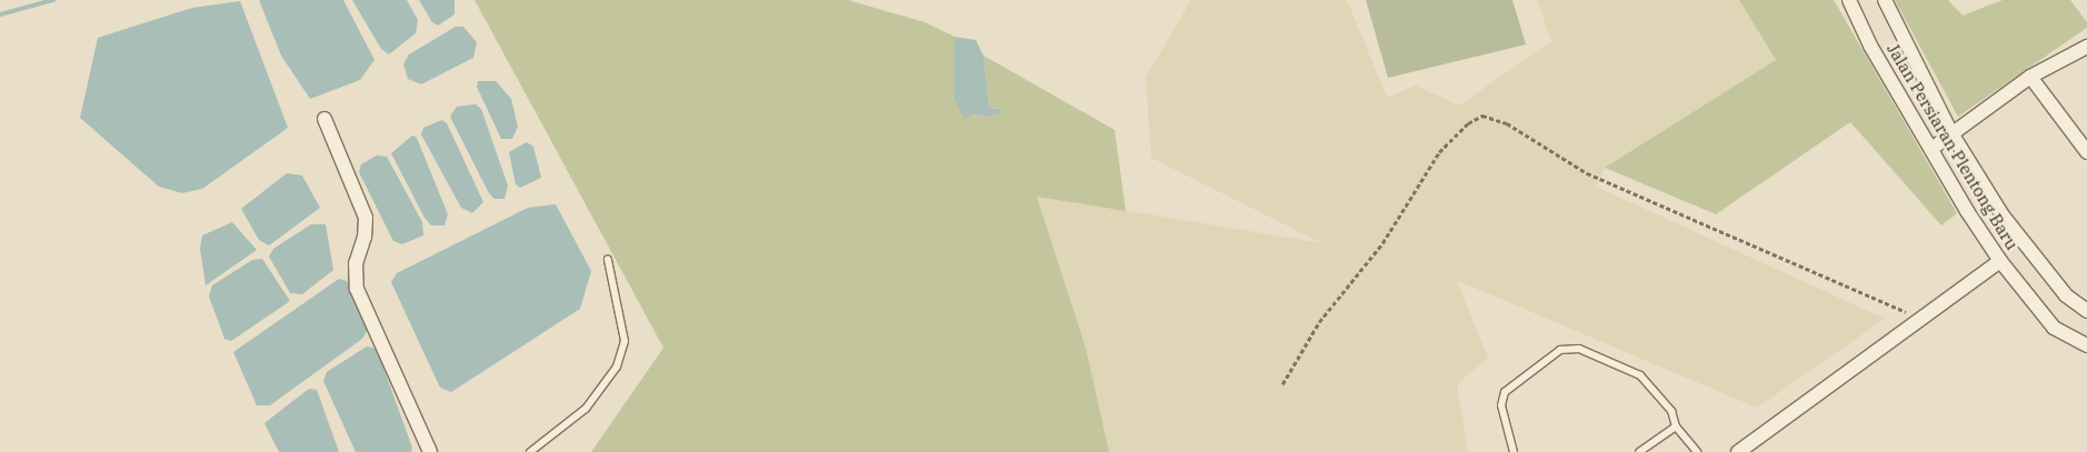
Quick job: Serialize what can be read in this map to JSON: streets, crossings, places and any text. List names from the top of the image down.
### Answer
{
  "streets": {
    "street": ["Jalan Persiaran Plentong Baru"]
  }
}
